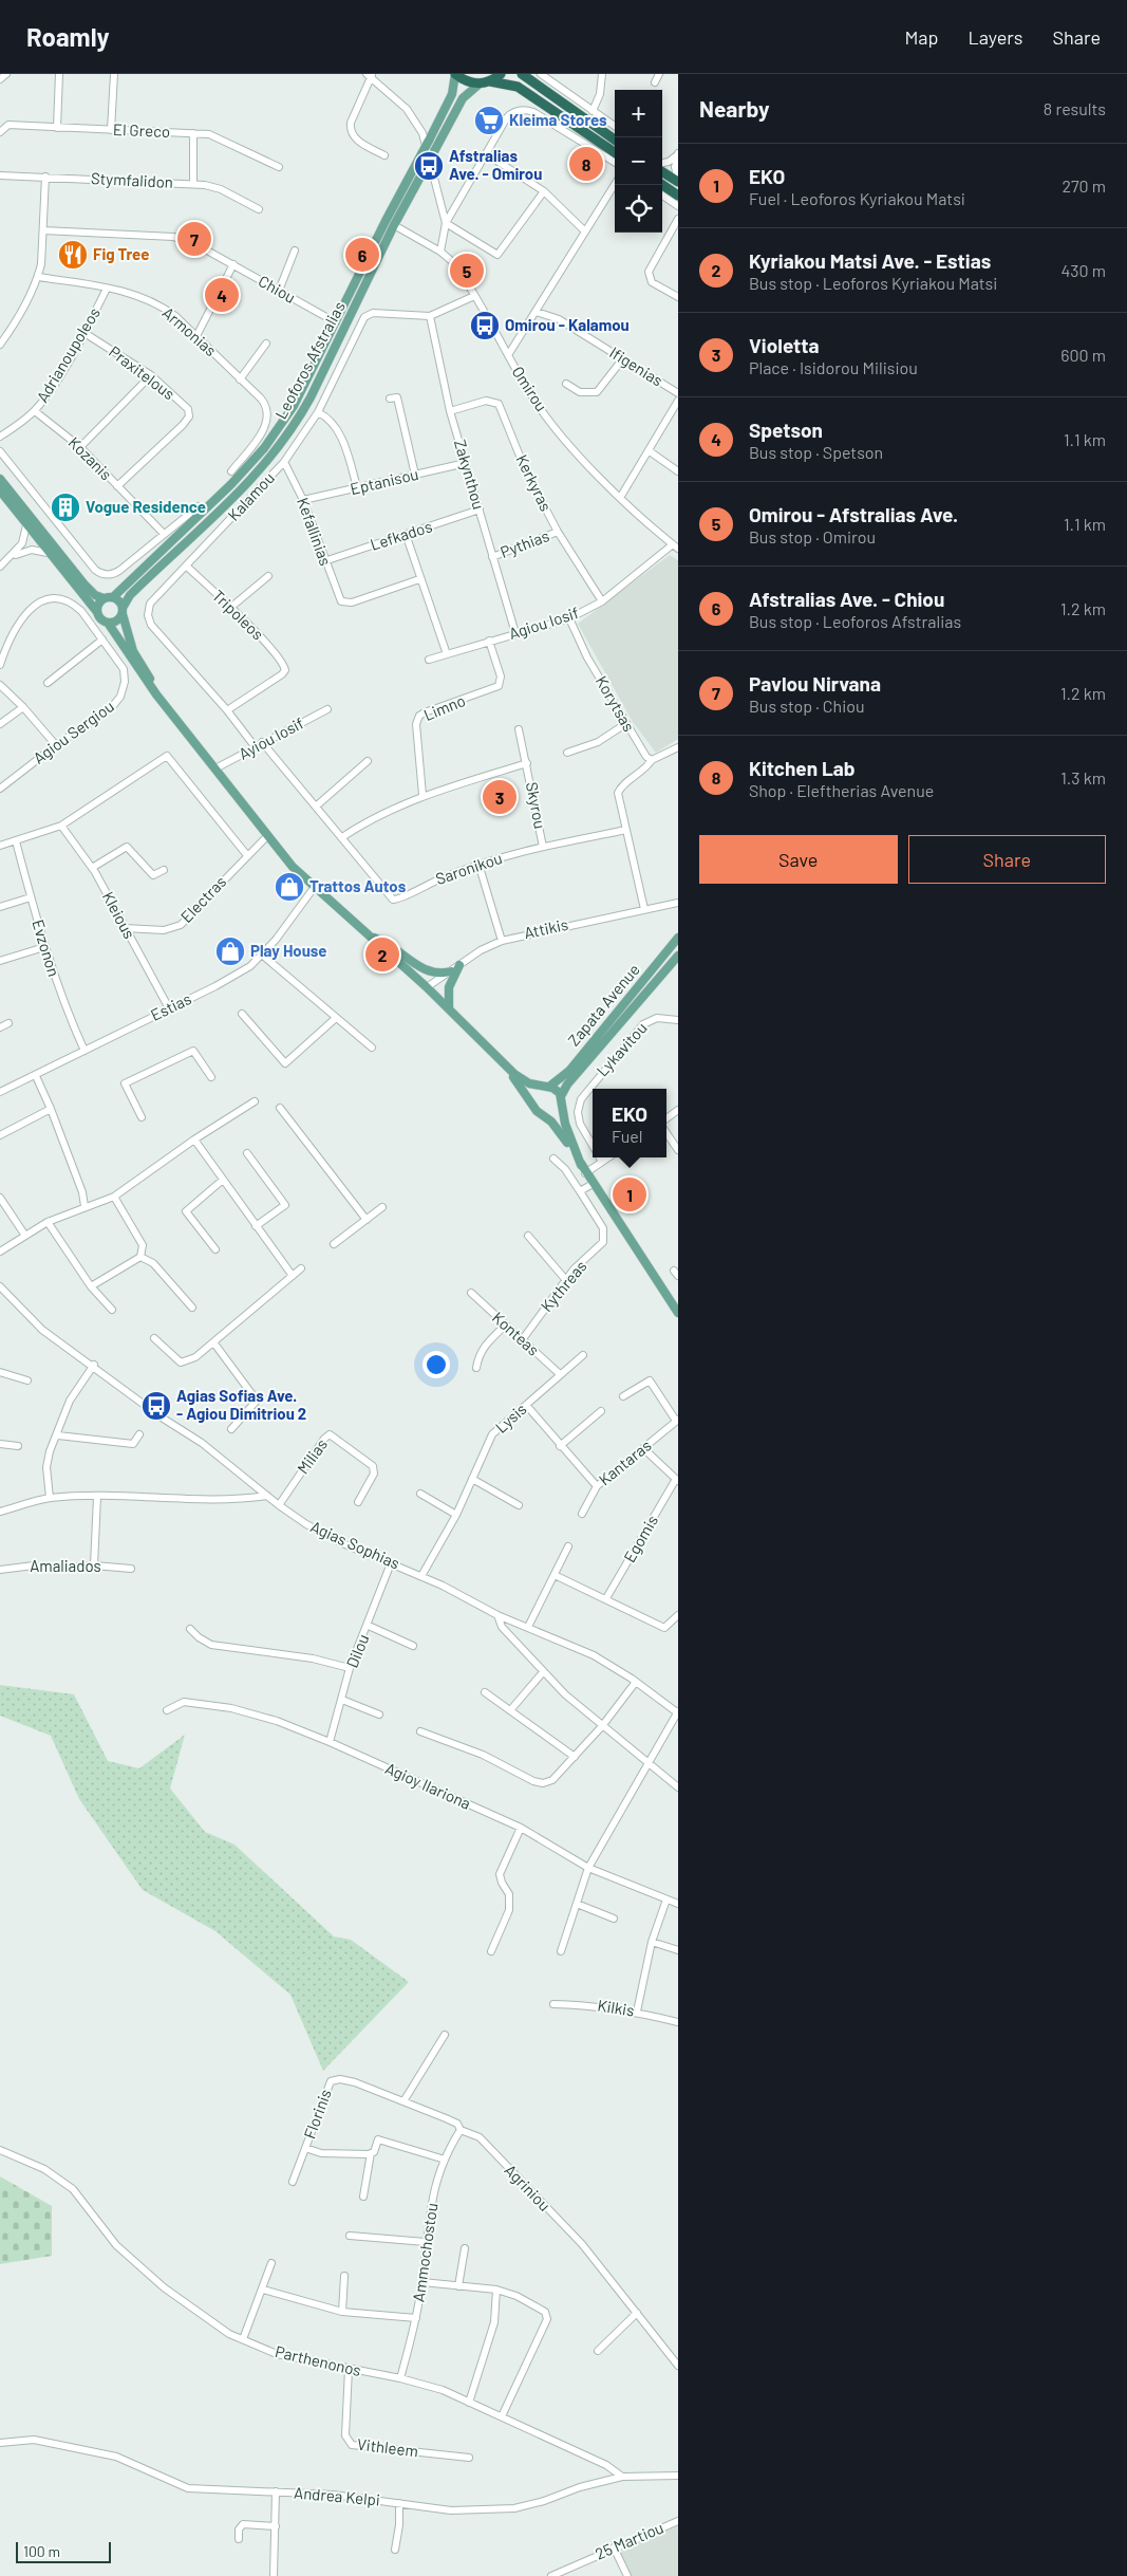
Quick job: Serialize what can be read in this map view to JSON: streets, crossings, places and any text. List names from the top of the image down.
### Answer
{
  "streets": {
    "main road": ["Leoforos Afstralias", "Zapata Avenue"],
    "street": [
      "El Greco",
      "Stymfalidon",
      "Chiou",
      "Armonias",
      "Adrianoupoleos",
      "Ifigenias",
      "Praxitelous",
      "Omirou",
      "Kozanis",
      "Zakynthou",
      "Eptanisou",
      "Kerkyras",
      "Kalamou",
      "Kefallinias",
      "Lefkados",
      "Pythias",
      "Tripoleos",
      "Agiou Iosif",
      "Korytsas",
      "Limno",
      "Agiou Sergiou",
      "Ayiou Iosif",
      "Skyrou",
      "Saronikou",
      "Electras",
      "Kleious",
      "Attikis",
      "Evzonon",
      "Estias",
      "Lykavitou",
      "Kythreas",
      "Konteas",
      "Lysis",
      "Milias",
      "Kantaras",
      "Egomis",
      "Agias Sophias",
      "Amaliados",
      "Dilou",
      "Agioy Ilariona",
      "Kilkis",
      "Florinis",
      "Agriniou",
      "Ammochostou",
      "Parthenonos",
      "Vithleem",
      "Andrea Kelpi",
      "25 Martiou"
    ]
  },
  "crossings": [
    ["Chiou", "Leoforos Afstralias"],
    ["Armonias", "Adrianoupoleos"],
    ["Adrianoupoleos", "Praxitelous"],
    ["Adrianoupoleos", "Kozanis"],
    ["Leoforos Afstralias", "Omirou"],
    ["Praxitelous", "Kozanis"],
    ["Omirou", "Kalamou"],
    ["Omirou", "Agiou Iosif"],
    ["Zakynthou", "Eptanisou"],
    ["Zakynthou", "Kerkyras"],
    ["Zakynthou", "Kalamou"],
    ["Zakynthou", "Lefkados"],
    ["Zakynthou", "Pythias"],
    ["Zakynthou", "Agiou Iosif"],
    ["Eptanisou", "Kefallinias"],
    ["Kerkyras", "Pythias"],
    ["Kerkyras", "Agiou Iosif"],
    ["Kalamou", "Kefallinias"],
    ["Kalamou", "Tripoleos"],
    ["Kalamou", "Ayiou Iosif"],
    ["Kefallinias", "Lefkados"],
    ["Agiou Iosif", "Korytsas"],
    ["Agiou Iosif", "Limno"],
    ["Skyrou", "Saronikou"],
    ["Electras", "Kleious"],
    ["Kleious", "Estias"],
    ["Evzonon", "Estias"],
    ["Kythreas", "Konteas"],
    ["Konteas", "Lysis"],
    ["Lysis", "Agias Sophias"],
    ["Milias", "Agias Sophias"],
    ["Agias Sophias", "Dilou"],
    ["Dilou", "Agioy Ilariona"],
    ["Florinis", "Agriniou"],
    ["Agriniou", "Ammochostou"],
    ["Ammochostou", "Parthenonos"],
    ["Parthenonos", "Vithleem"],
    ["Parthenonos", "Andrea Kelpi"]
  ],
  "places": {
    "supermarket": ["Kleima Stores"],
    "bus stop": ["Afstralias Ave. - Omirou", "Omirou - Kalamou", "Agias Sofias Ave. - Agiou Dimitriou 2"],
    "restaurant": ["Fig Tree"],
    "building": ["Vogue Residence"],
    "shop": ["Trattos Autos", "Play House"]
  },
  "scale_bar": "100 m",
  "page": {
    "header": "Roamly",
    "nav": ["Map", "Layers", "Share"],
    "heading": ["Nearby", "8 results"],
    "map_buttons": ["+", "−"],
    "list": [
      {
        "mark": "1",
        "name": "EKO",
        "note": "Fuel · Leoforos Kyriakou Matsi",
        "value": "270 m"
      },
      {
        "mark": "2",
        "name": "Kyriakou Matsi Ave. - Estias",
        "note": "Bus stop · Leoforos Kyriakou Matsi",
        "value": "430 m"
      },
      {
        "mark": "3",
        "name": "Violetta",
        "note": "Place · Isidorou Milisiou",
        "value": "600 m"
      },
      {
        "mark": "4",
        "name": "Spetson",
        "note": "Bus stop · Spetson",
        "value": "1.1 km"
      },
      {
        "mark": "5",
        "name": "Omirou - Afstralias Ave.",
        "note": "Bus stop · Omirou",
        "value": "1.1 km"
      },
      {
        "mark": "6",
        "name": "Afstralias Ave. - Chiou",
        "note": "Bus stop · Leoforos Afstralias",
        "value": "1.2 km"
      },
      {
        "mark": "7",
        "name": "Pavlou Nirvana",
        "note": "Bus stop · Chiou",
        "value": "1.2 km"
      },
      {
        "mark": "8",
        "name": "Kitchen Lab",
        "note": "Shop · Eleftherias Avenue",
        "value": "1.3 km"
      }
    ],
    "pins": [
      "8",
      "7",
      "6",
      "5",
      "4",
      "3",
      "2",
      "1"
    ],
    "buttons": ["Save", "Share"],
    "popup": ["EKO", "Fuel"],
    "scale": "100 m"
  }
}
